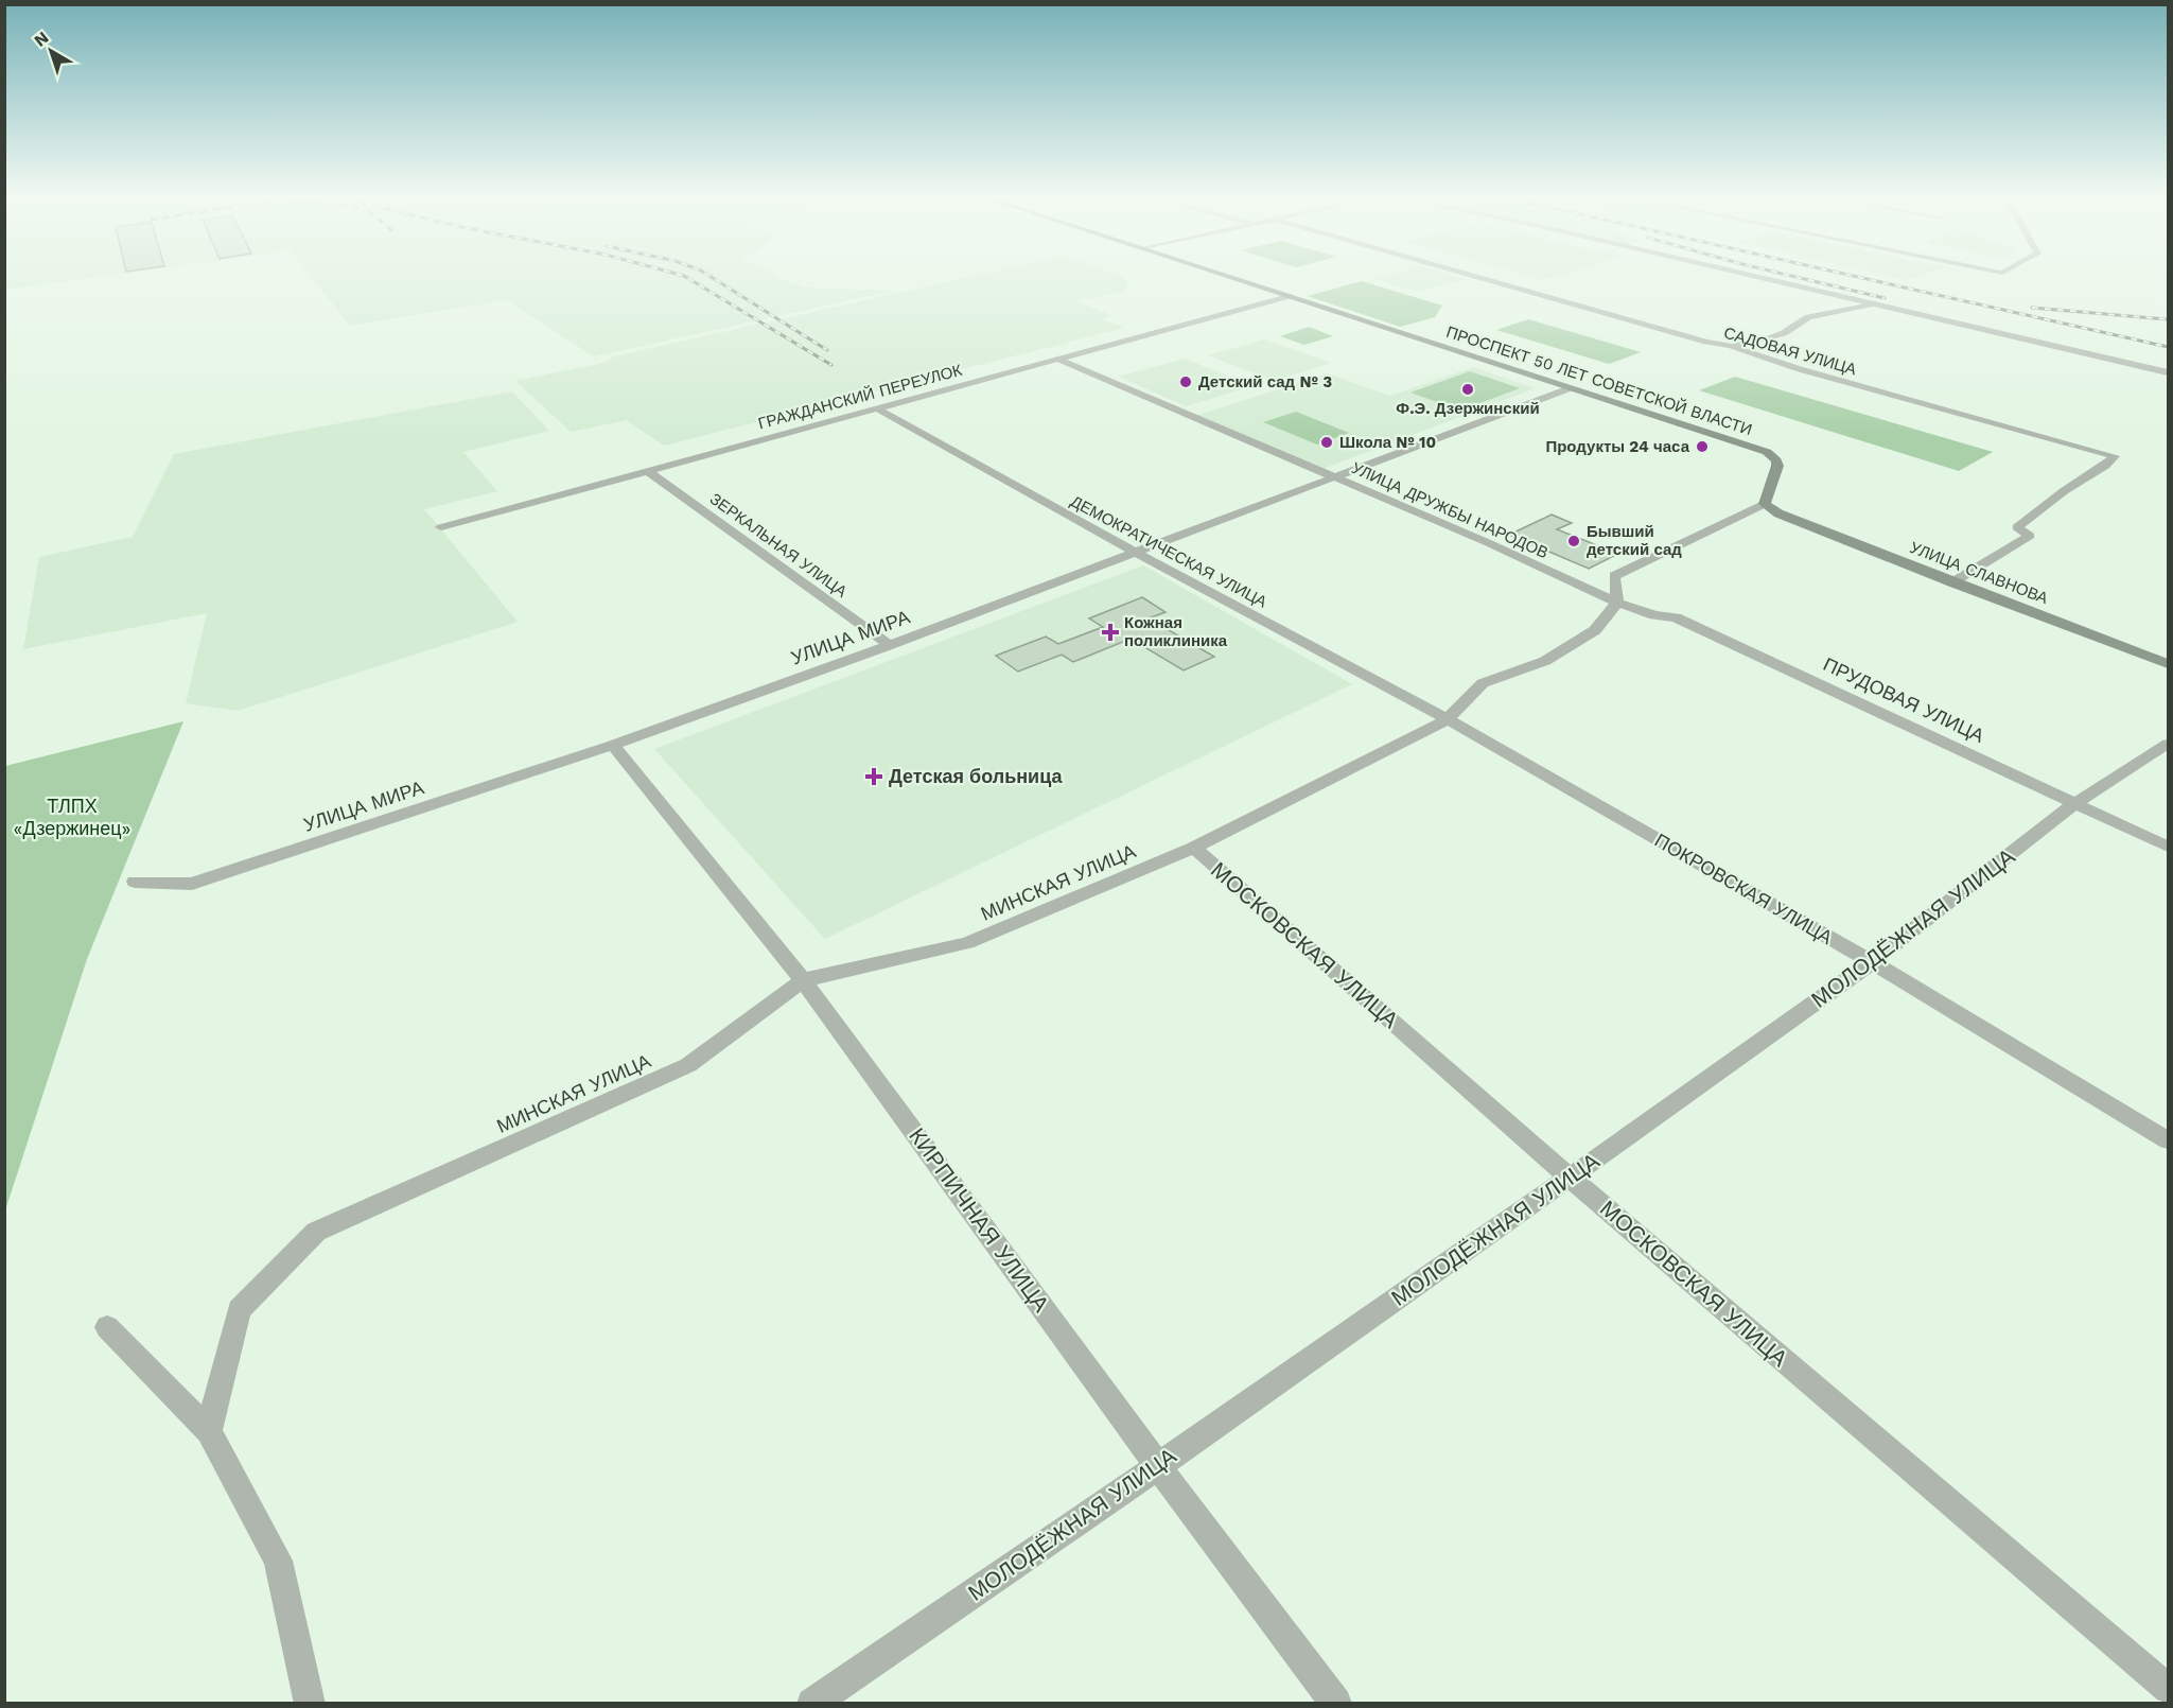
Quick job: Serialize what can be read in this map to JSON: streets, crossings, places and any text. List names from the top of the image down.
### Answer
{
  "streets": {
    "main road": ["ПРОСПЕКТ 50 ЛЕТ СОВЕТСКОЙ ВЛАСТИ", "УЛИЦА СЛАВНОВА"],
    "street": [
      "САДОВАЯ УЛИЦА",
      "ГРАЖДАНСКИЙ ПЕРЕУЛОК",
      "УЛИЦА ДРУЖБЫ НАРОДОВ",
      "ЗЕРКАЛЬНАЯ УЛИЦА",
      "ДЕМОКРАТИЧЕСКАЯ УЛИЦА",
      "УЛИЦА МИРА",
      "ПРУДОВАЯ УЛИЦА",
      "МИНСКАЯ УЛИЦА",
      "ПОКРОВСКАЯ УЛИЦА",
      "МОЛОДЁЖНАЯ УЛИЦА",
      "МОСКОВСКАЯ УЛИЦА",
      "КИРПИЧНАЯ УЛИЦА"
    ]
  },
  "crossings": [
    ["САДОВАЯ УЛИЦА", "УЛИЦА СЛАВНОВА"],
    ["ПРОСПЕКТ 50 ЛЕТ СОВЕТСКОЙ ВЛАСТИ", "ГРАЖДАНСКИЙ ПЕРЕУЛОК"],
    ["ПРОСПЕКТ 50 ЛЕТ СОВЕТСКОЙ ВЛАСТИ", "УЛИЦА СЛАВНОВА"],
    ["ПРОСПЕКТ 50 ЛЕТ СОВЕТСКОЙ ВЛАСТИ", "УЛИЦА МИРА"],
    ["ГРАЖДАНСКИЙ ПЕРЕУЛОК", "УЛИЦА ДРУЖБЫ НАРОДОВ"],
    ["ГРАЖДАНСКИЙ ПЕРЕУЛОК", "ЗЕРКАЛЬНАЯ УЛИЦА"],
    ["ГРАЖДАНСКИЙ ПЕРЕУЛОК", "ДЕМОКРАТИЧЕСКАЯ УЛИЦА"],
    ["УЛИЦА ДРУЖБЫ НАРОДОВ", "УЛИЦА МИРА"],
    ["УЛИЦА ДРУЖБЫ НАРОДОВ", "ПРУДОВАЯ УЛИЦА"],
    ["УЛИЦА ДРУЖБЫ НАРОДОВ", "МИНСКАЯ УЛИЦА"],
    ["ЗЕРКАЛЬНАЯ УЛИЦА", "УЛИЦА МИРА"],
    ["ДЕМОКРАТИЧЕСКАЯ УЛИЦА", "УЛИЦА МИРА"],
    ["ДЕМОКРАТИЧЕСКАЯ УЛИЦА", "МИНСКАЯ УЛИЦА"],
    ["ДЕМОКРАТИЧЕСКАЯ УЛИЦА", "ПОКРОВСКАЯ УЛИЦА"],
    ["УЛИЦА МИРА", "КИРПИЧНАЯ УЛИЦА"],
    ["ПРУДОВАЯ УЛИЦА", "МИНСКАЯ УЛИЦА"],
    ["ПРУДОВАЯ УЛИЦА", "МОЛОДЁЖНАЯ УЛИЦА"],
    ["МИНСКАЯ УЛИЦА", "ПОКРОВСКАЯ УЛИЦА"],
    ["МИНСКАЯ УЛИЦА", "МОСКОВСКАЯ УЛИЦА"],
    ["МИНСКАЯ УЛИЦА", "КИРПИЧНАЯ УЛИЦА"],
    ["ПОКРОВСКАЯ УЛИЦА", "МОЛОДЁЖНАЯ УЛИЦА"],
    ["МОЛОДЁЖНАЯ УЛИЦА", "МОСКОВСКАЯ УЛИЦА"],
    ["МОЛОДЁЖНАЯ УЛИЦА", "КИРПИЧНАЯ УЛИЦА"]
  ],
  "parks": ["ТЛПХ «Дзержинец»"],
  "places": {
    "other": [
      "Детский сад № 3",
      "Ф.Э. Дзержинский",
      "Школа № 10",
      "Продукты 24 часа",
      "Бывший детский сад"
    ],
    "health": ["Кожная поликлиника", "Детская больница"]
  },
  "north": "top left"
}
